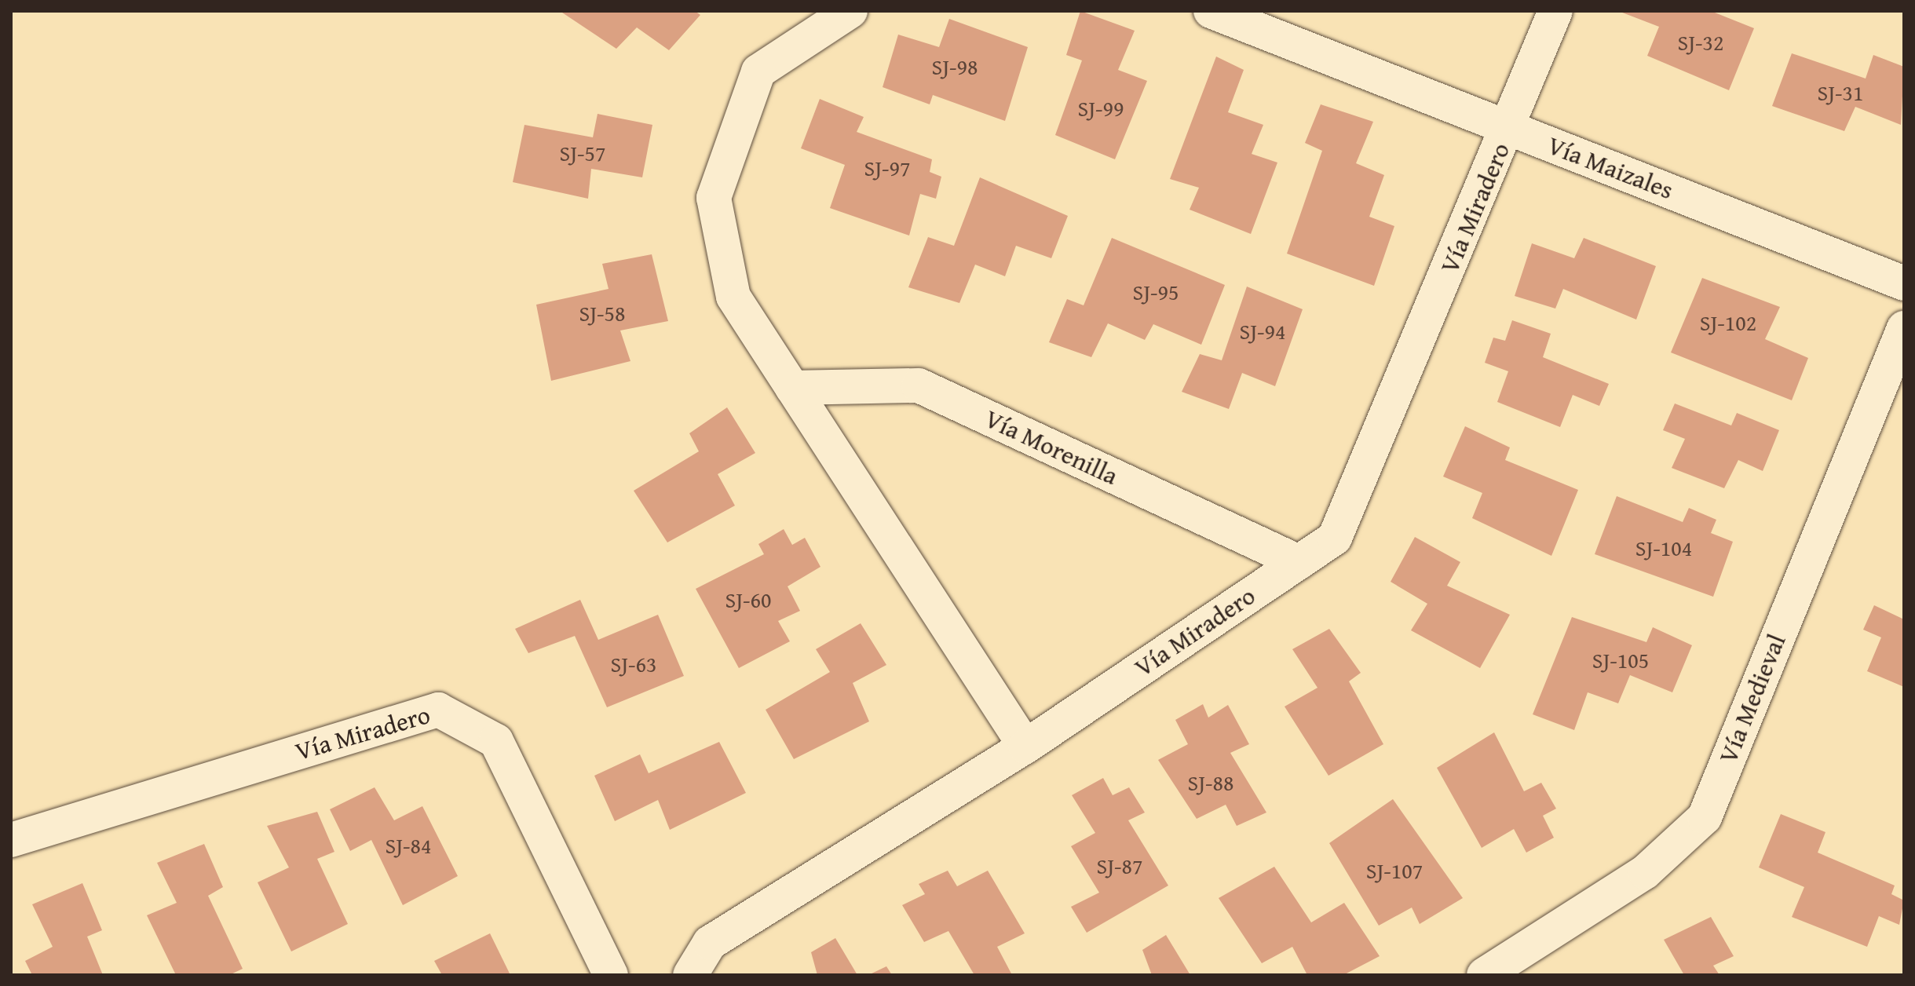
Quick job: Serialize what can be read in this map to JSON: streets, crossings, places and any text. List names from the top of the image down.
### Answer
{
  "streets": {
    "street": [
      "Vía Maizales",
      "Vía Miradero",
      "Vía Morenilla",
      "Vía Medieval"
    ]
  },
  "crossings": [
    ["Vía Maizales", "Vía Miradero"],
    ["Vía Miradero", "Vía Morenilla"]
  ],
  "house_numbers": [
    "SJ-32",
    "SJ-98",
    "SJ-31",
    "SJ-99",
    "SJ-57",
    "SJ-97",
    "SJ-95",
    "SJ-58",
    "SJ-102",
    "SJ-94",
    "SJ-104",
    "SJ-60",
    "SJ-105",
    "SJ-63",
    "SJ-88",
    "SJ-84",
    "SJ-87",
    "SJ-107"
  ]
}
